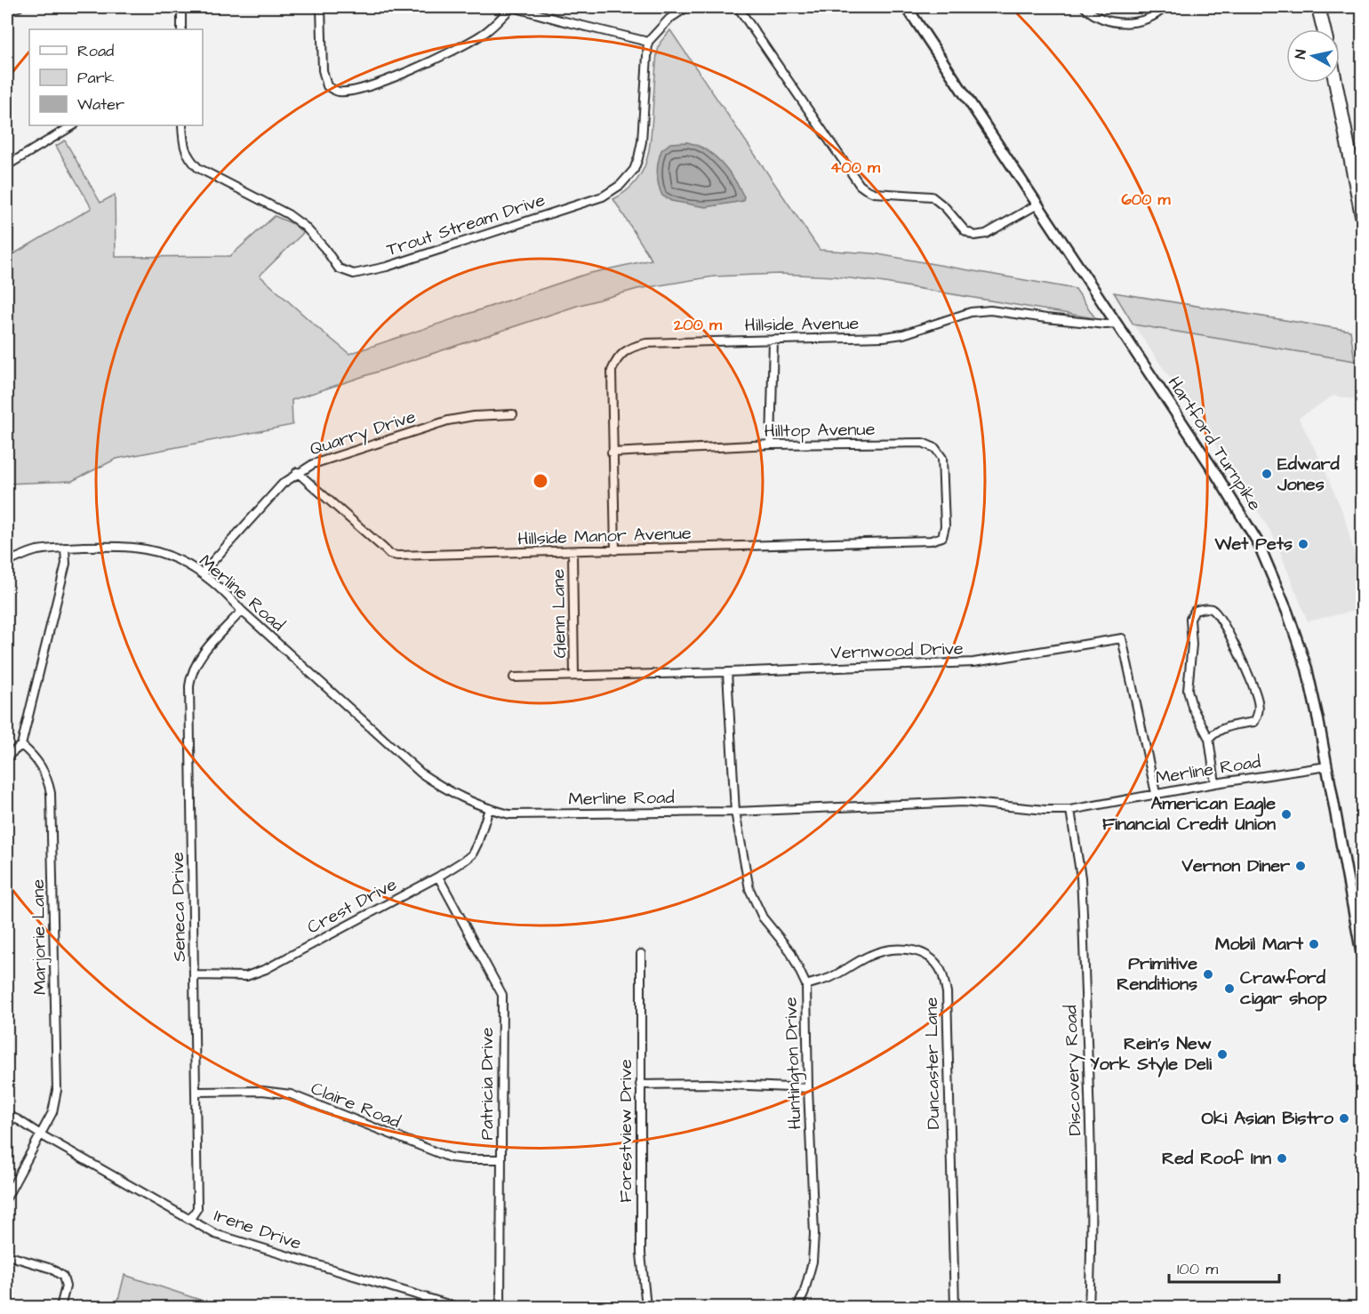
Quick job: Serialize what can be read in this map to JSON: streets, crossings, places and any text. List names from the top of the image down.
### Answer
{
  "streets": {
    "main road": ["Hartford Turnpike"],
    "street": [
      "Trout Stream Drive",
      "Hillside Avenue",
      "Hilltop Avenue",
      "Quarry Drive",
      "Hillside Manor Avenue",
      "Merline Road",
      "Glenn Lane",
      "Vernwood Drive",
      "Crest Drive",
      "Seneca Drive",
      "Marjorie Lane",
      "Huntington Drive",
      "Duncaster Lane",
      "Discovery Road",
      "Patricia Drive",
      "Claire Road",
      "Forestview Drive",
      "Irene Drive"
    ]
  },
  "crossings": [
    ["Hillside Avenue", "Hilltop Avenue"],
    ["Hillside Avenue", "Hartford Turnpike"],
    ["Hillside Avenue", "Hillside Manor Avenue"],
    ["Hilltop Avenue", "Hillside Manor Avenue"],
    ["Quarry Drive", "Hillside Manor Avenue"],
    ["Quarry Drive", "Merline Road"],
    ["Hartford Turnpike", "Merline Road"],
    ["Hillside Manor Avenue", "Glenn Lane"],
    ["Merline Road", "Vernwood Drive"],
    ["Merline Road", "Crest Drive"],
    ["Merline Road", "Seneca Drive"],
    ["Merline Road", "Huntington Drive"],
    ["Merline Road", "Discovery Road"],
    ["Glenn Lane", "Vernwood Drive"],
    ["Vernwood Drive", "Huntington Drive"],
    ["Crest Drive", "Seneca Drive"],
    ["Crest Drive", "Patricia Drive"],
    ["Seneca Drive", "Claire Road"],
    ["Seneca Drive", "Irene Drive"],
    ["Marjorie Lane", "Irene Drive"],
    ["Huntington Drive", "Duncaster Lane"],
    ["Patricia Drive", "Claire Road"]
  ],
  "places": [
    "Edward Jones",
    "Wet Pets",
    "American Eagle Financial Credit Union",
    "Vernon Diner",
    "Mobil Mart",
    "Primitive Renditions",
    "Crawford cigar shop",
    "Rein's New York Style Deli",
    "Oki Asian Bistro",
    "Red Roof Inn"
  ],
  "legend": ["Road", "Park", "Water"],
  "scale_bar": "100 m",
  "north": "left",
  "rings": ["400 m", "600 m", "200 m"]
}
